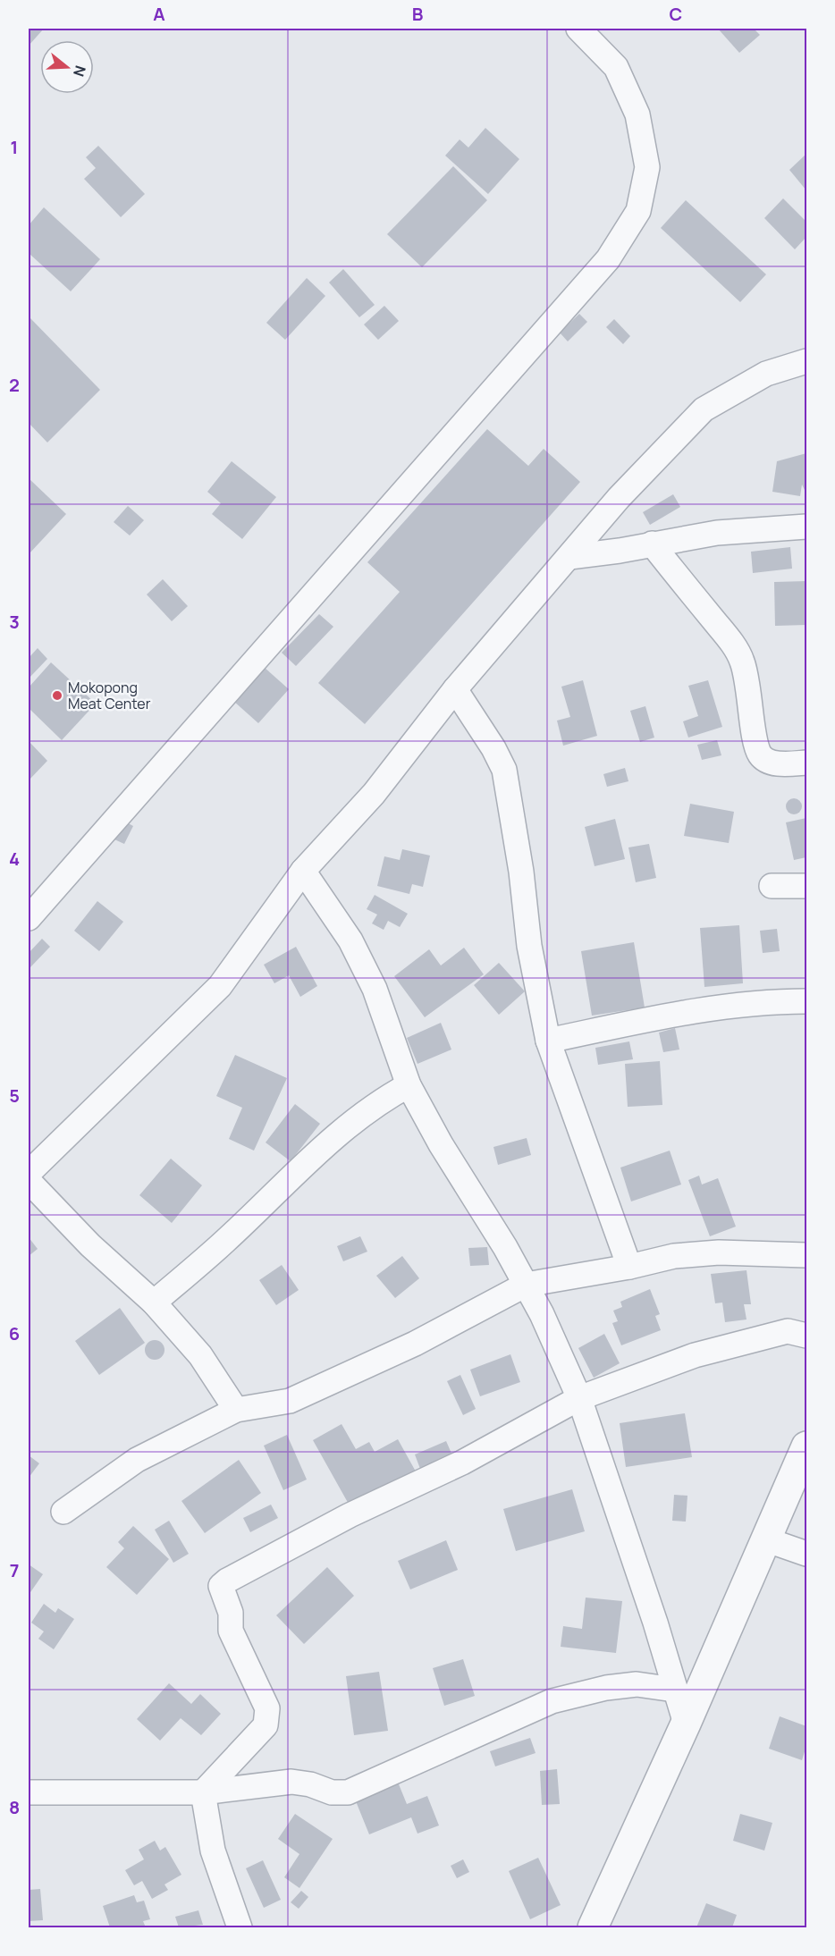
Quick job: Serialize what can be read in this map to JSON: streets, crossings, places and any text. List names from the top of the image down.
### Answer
{
  "places": ["Mokopong Meat Center"],
  "north": "right",
  "grid": {
    "columns": ["A", "B", "C"],
    "rows": [
      "1",
      "2",
      "3",
      "4",
      "5",
      "6",
      "7",
      "8"
    ]
  }
}
